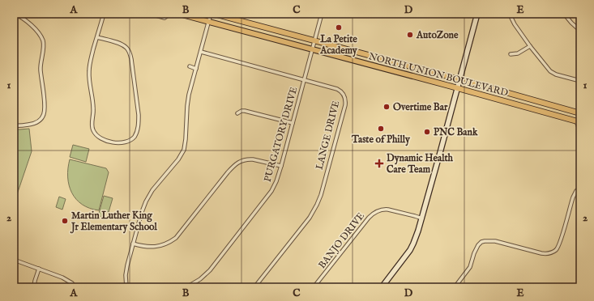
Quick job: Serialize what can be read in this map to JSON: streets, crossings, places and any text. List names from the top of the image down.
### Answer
{
  "streets": {
    "main road": ["NORTH UNION BOULEVARD"],
    "street": ["PURGATORY DRIVE", "LANGE DRIVE", "BANJO DRIVE"]
  },
  "crossings": [
    ["NORTH UNION BOULEVARD", "PURGATORY DRIVE"],
    ["PURGATORY DRIVE", "LANGE DRIVE"]
  ],
  "places": {
    "other": [
      "La Petite Academy",
      "AutoZone",
      "Overtime Bar",
      "Taste of Philly",
      "PNC Bank",
      "Martin Luther King Jr Elementary School"
    ],
    "health": ["Dynamic Health Care Team"]
  },
  "grid": {
    "columns": [
      "A",
      "B",
      "C",
      "D",
      "E"
    ],
    "rows": ["1", "2"]
  }
}
